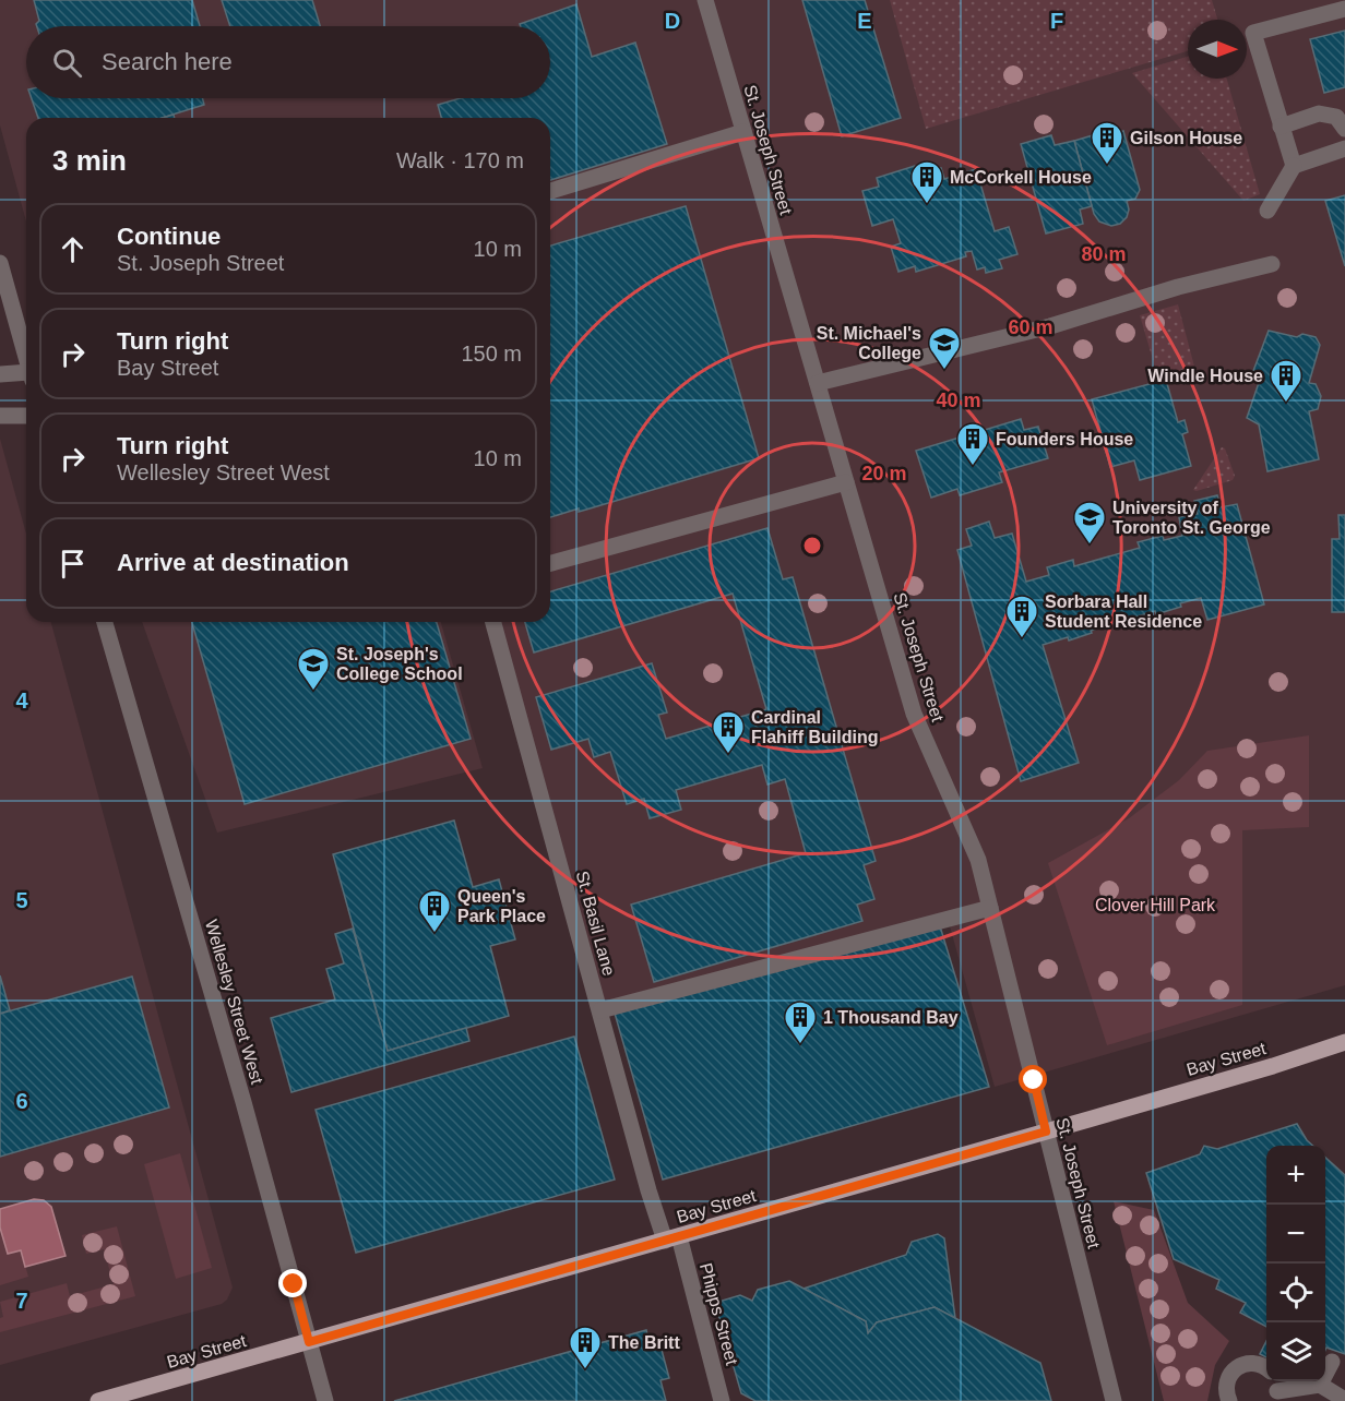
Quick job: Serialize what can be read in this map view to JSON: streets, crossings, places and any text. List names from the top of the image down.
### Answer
{
  "streets": {
    "main road": ["Bay Street"],
    "street": [
      "St. Joseph Street",
      "St. Basil Lane",
      "Wellesley Street West",
      "Phipps Street"
    ]
  },
  "crossings": [
    ["St. Joseph Street", "Bay Street"],
    ["St. Basil Lane", "Bay Street"],
    ["St. Basil Lane", "Phipps Street"],
    ["Wellesley Street West", "Bay Street"],
    ["Bay Street", "Phipps Street"]
  ],
  "parks": ["Clover Hill Park"],
  "places": {
    "building": [
      "Gilson House",
      "McCorkell House",
      "Windle House",
      "Founders House",
      "Sorbara Hall Student Residence",
      "Cardinal Flahiff Building",
      "Queen's Park Place",
      "1 Thousand Bay",
      "The Britt"
    ],
    "school or university": ["St. Michael's College", "University of Toronto St. George", "St. Joseph's College School"]
  },
  "north": "right",
  "page": {
    "search": "Search here",
    "heading": ["3 min", "Walk · 170 m"],
    "list": [
      ["Continue", "St. Joseph Street", "10 m"],
      ["Turn right", "Bay Street", "150 m"],
      ["Turn right", "Wellesley Street West", "10 m"],
      "Arrive at destination"
    ],
    "map_buttons": ["+", "−"]
  },
  "grid": {
    "columns": ["D", "E", "F"],
    "rows": [
      "4",
      "5",
      "6",
      "7"
    ]
  },
  "rings": [
    "80 m",
    "60 m",
    "40 m",
    "20 m"
  ]
}
